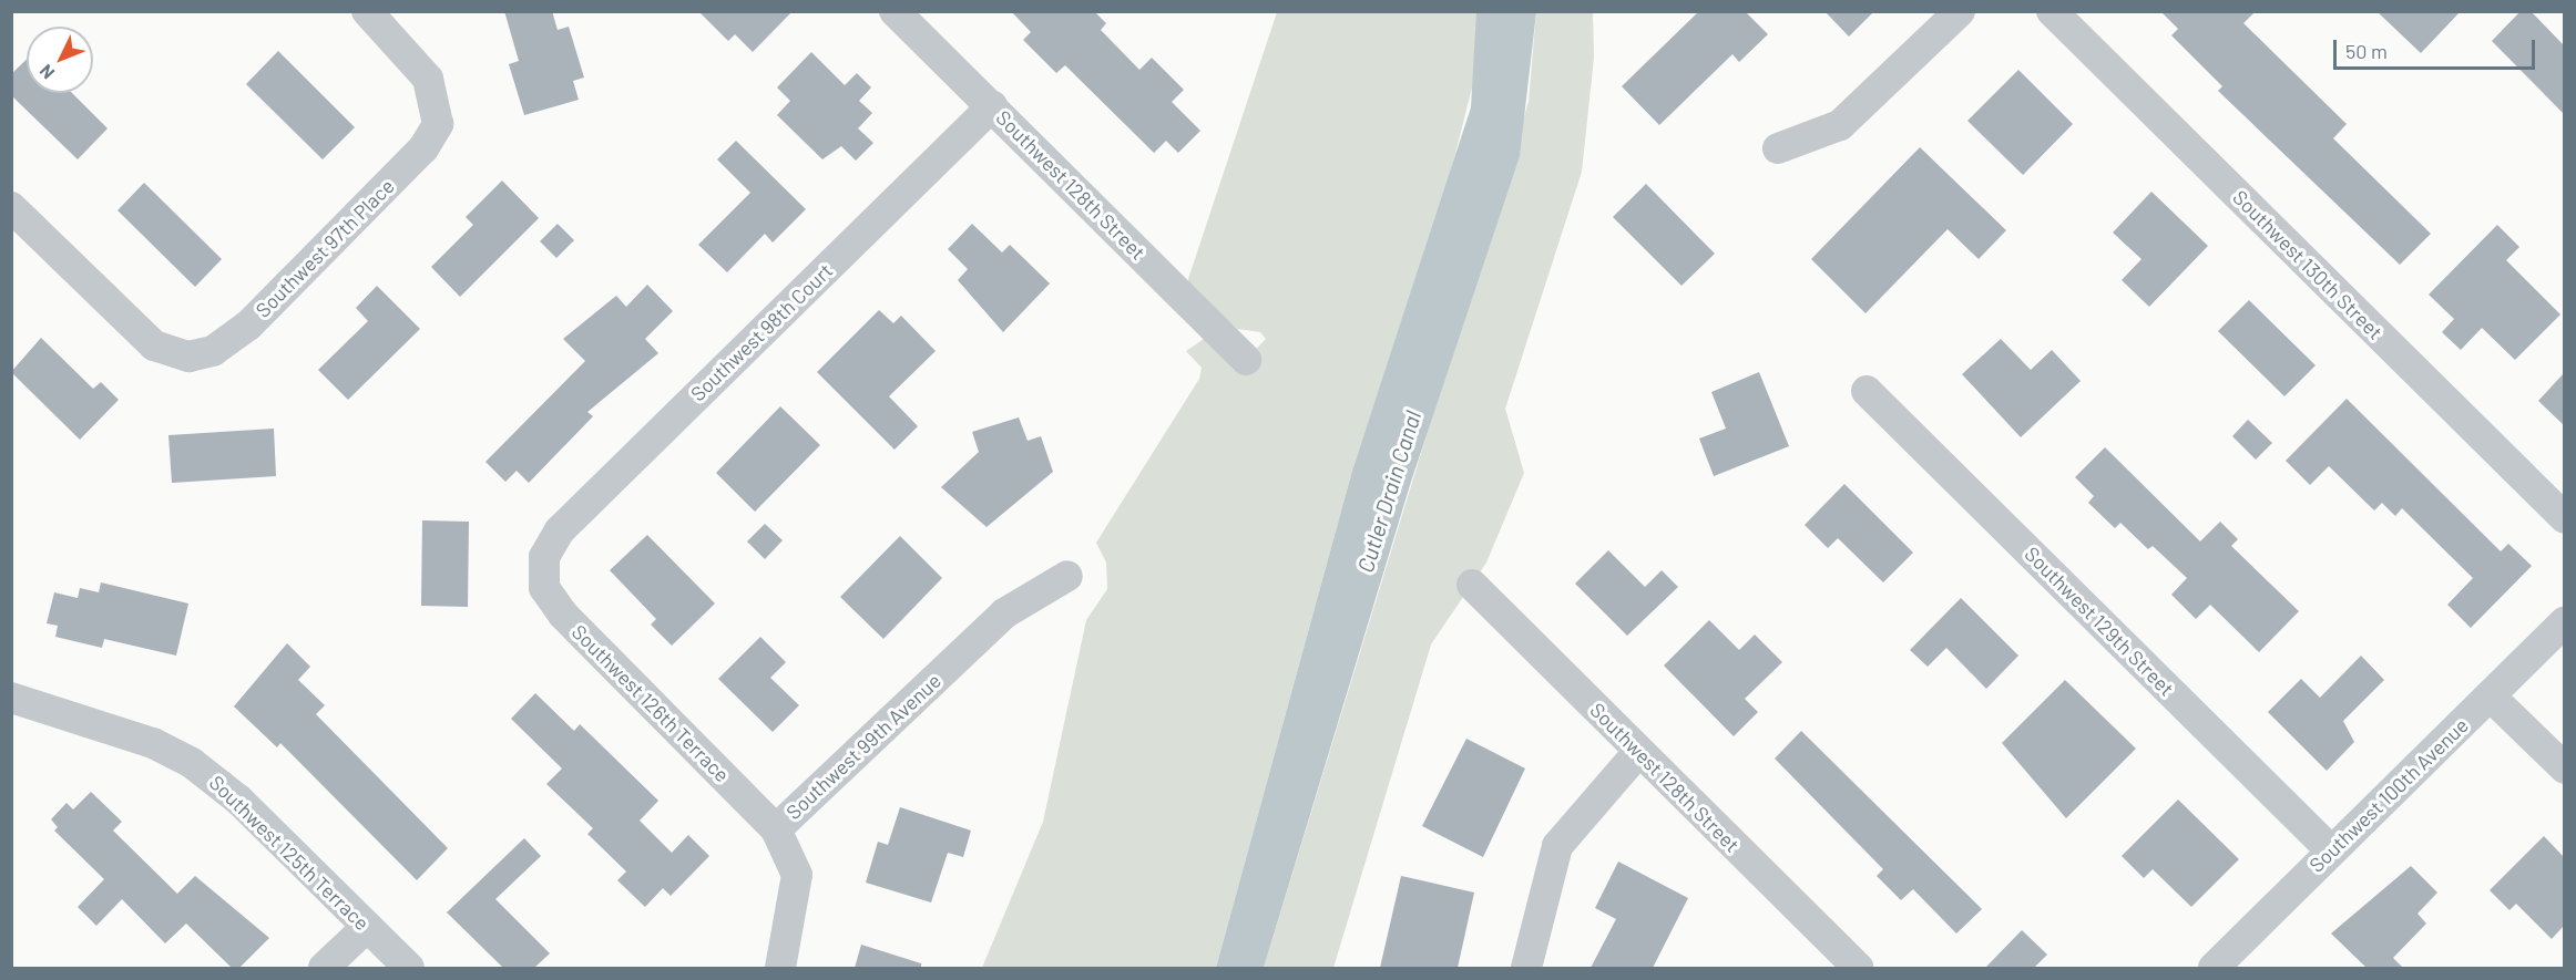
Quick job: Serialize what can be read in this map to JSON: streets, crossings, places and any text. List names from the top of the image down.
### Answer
{
  "streets": {
    "street": [
      "Southwest 128th Street",
      "Southwest 97th Place",
      "Southwest 130th Street",
      "Southwest 98th Court",
      "Southwest 129th Street",
      "Southwest 126th Terrace",
      "Southwest 99th Avenue",
      "Southwest 100th Avenue",
      "Southwest 125th Terrace"
    ]
  },
  "crossings": [
    ["Southwest 128th Street", "Southwest 98th Court"],
    ["Southwest 98th Court", "Southwest 126th Terrace"],
    ["Southwest 129th Street", "Southwest 100th Avenue"],
    ["Southwest 126th Terrace", "Southwest 99th Avenue"]
  ],
  "water": ["Cutler Drain Canal"],
  "scale_bar": "50 m",
  "north": "bottom left"
}
